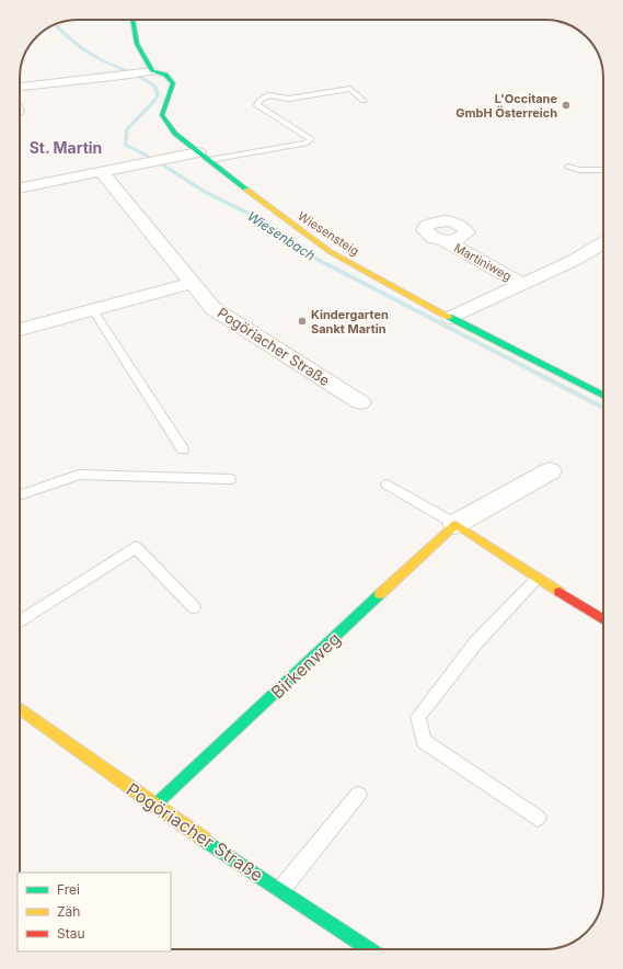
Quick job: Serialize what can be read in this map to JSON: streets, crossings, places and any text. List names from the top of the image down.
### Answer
{
  "streets": {
    "street": [
      "Wiesensteig",
      "Martiniweg",
      "Pogöriacher Straße",
      "Birkenweg"
    ]
  },
  "crossings": [
    ["Wiesensteig", "Martiniweg"],
    ["Pogöriacher Straße", "Birkenweg"]
  ],
  "districts": ["St. Martin"],
  "water": ["Wiesenbach"],
  "places": ["L'Occitane GmbH Österreich", "Kindergarten Sankt Martin"],
  "legend": ["Frei", "Zäh", "Stau"]
}
